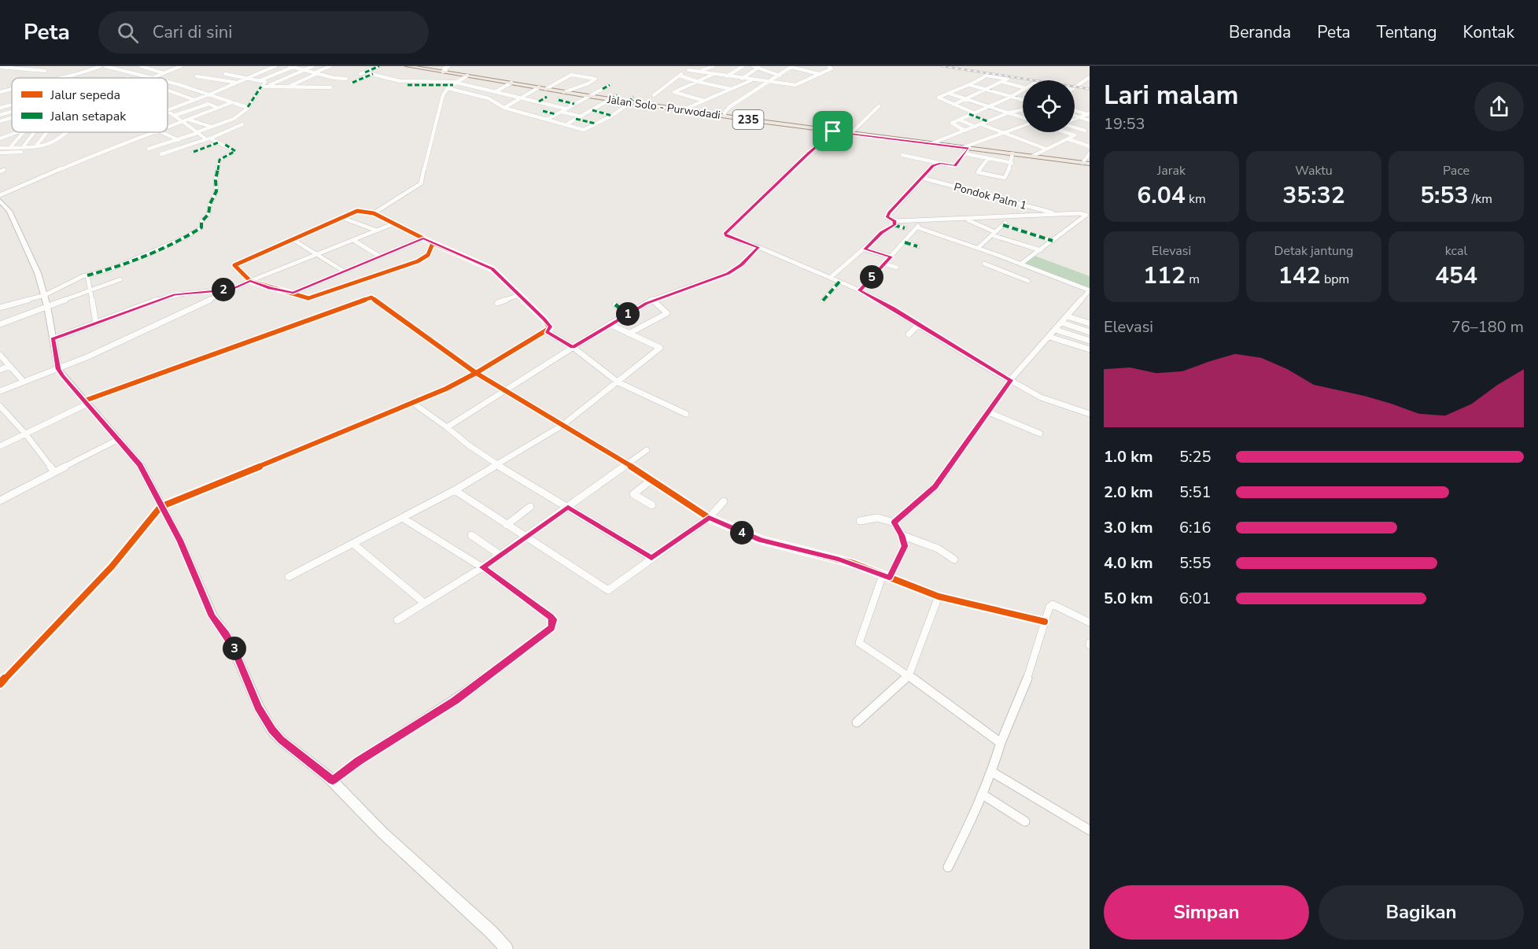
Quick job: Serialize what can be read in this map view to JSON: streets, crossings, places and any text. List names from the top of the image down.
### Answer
{
  "streets": {
    "main road": ["Jalan Solo - Purwodadi", "235"],
    "street": ["Pondok Palm 1"]
  },
  "legend": ["Jalur sepeda", "Jalan setapak"],
  "page": {
    "header": "Peta",
    "search": "Cari di sini",
    "nav": [
      "Beranda",
      "Peta",
      "Tentang",
      "Kontak"
    ],
    "heading": ["Lari malam", "19:53"],
    "stats": [
      ["Jarak", "6.04 km"],
      ["Waktu", "35:32"],
      ["Pace", "5:53 /km"],
      ["Elevasi", "112 m"],
      ["Detak jantung", "142 bpm"],
      ["kcal", "454"]
    ],
    "pins": [
      "5",
      "2",
      "1",
      "4",
      "3"
    ],
    "chart": ["Elevasi", "76–180 m"],
    "list": [
      {
        "name": "1.0 km",
        "note": "5:25"
      },
      {
        "name": "2.0 km",
        "note": "5:51"
      },
      {
        "name": "3.0 km",
        "note": "6:16"
      },
      {
        "name": "4.0 km",
        "note": "5:55"
      },
      {
        "name": "5.0 km",
        "note": "6:01"
      }
    ],
    "buttons": ["Simpan", "Bagikan"]
  }
}
